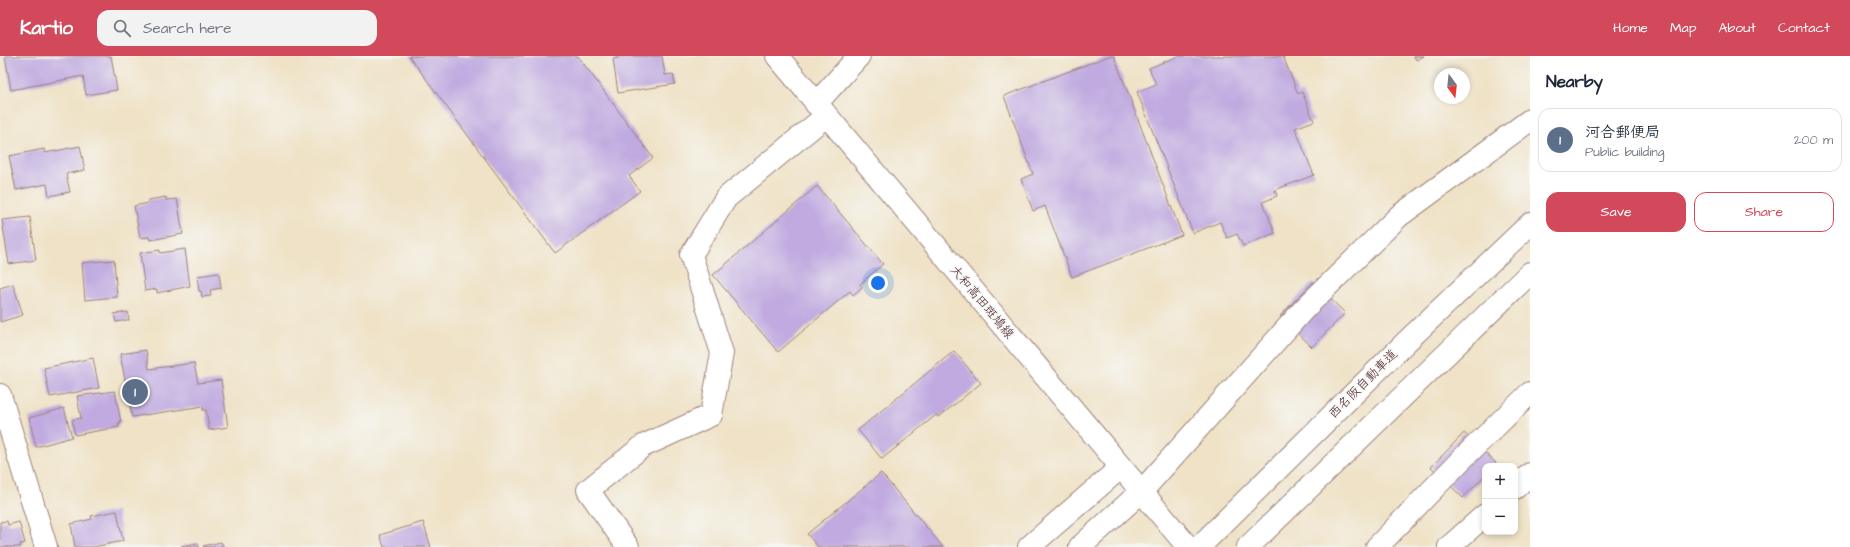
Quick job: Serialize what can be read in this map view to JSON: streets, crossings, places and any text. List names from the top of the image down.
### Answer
{
  "streets": {
    "main road": ["大和高田斑鳩線", "西名阪自動車道"]
  },
  "north": "bottom",
  "page": {
    "header": "Kartio",
    "search": "Search here",
    "nav": [
      "Home",
      "Map",
      "About",
      "Contact"
    ],
    "heading": "Nearby",
    "list": [
      {
        "mark": "1",
        "name": "河合郵便局",
        "note": "Public building",
        "value": "200 m"
      }
    ],
    "buttons": ["Save", "Share"],
    "pins": "1",
    "map_buttons": ["+", "−"]
  }
}
